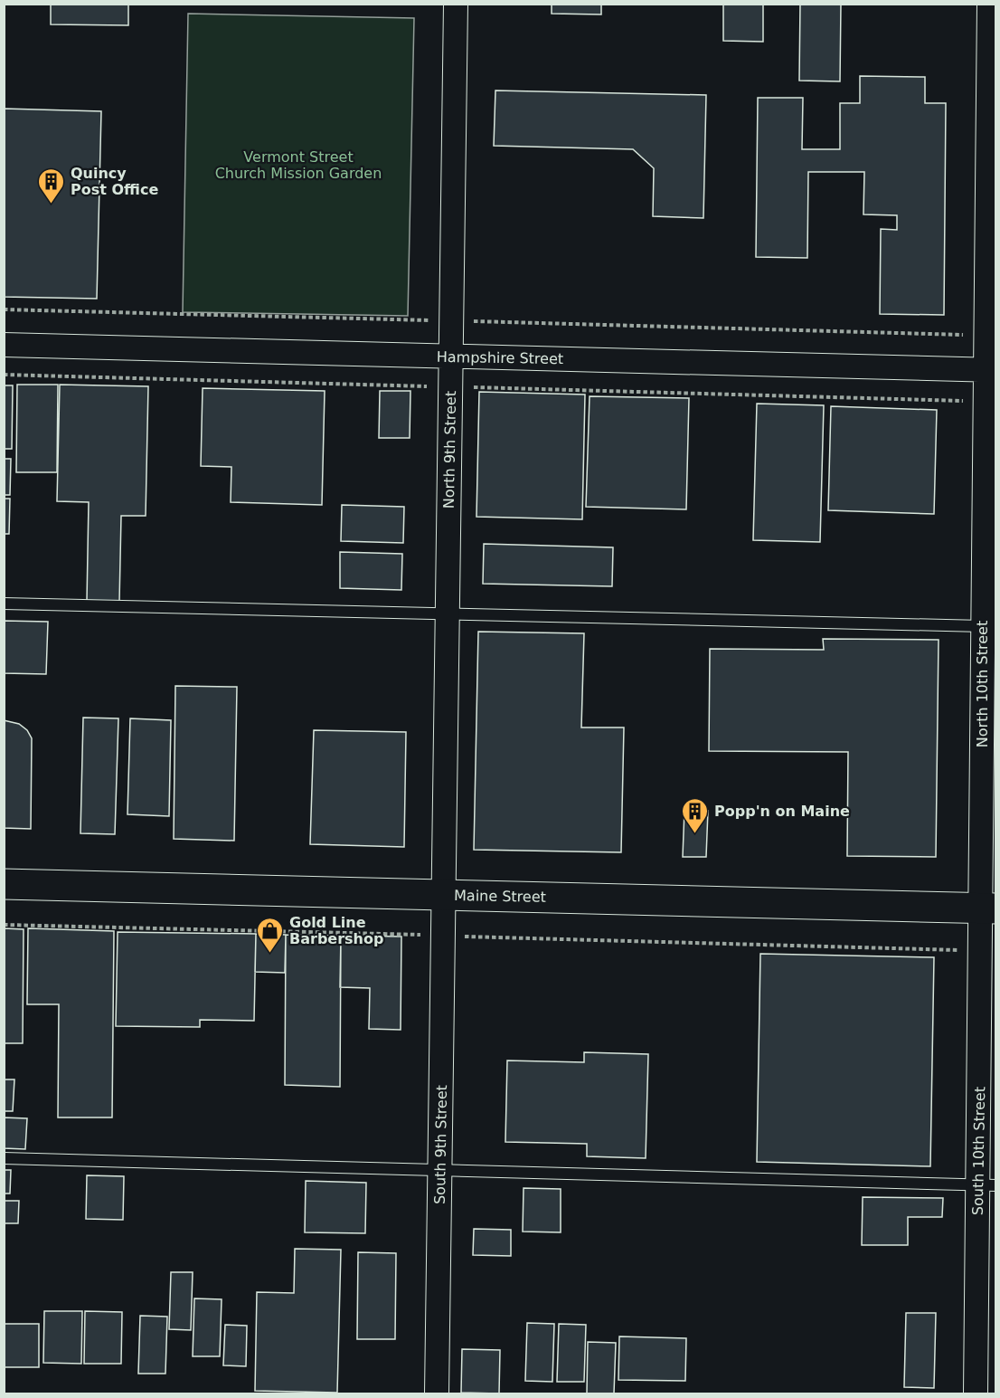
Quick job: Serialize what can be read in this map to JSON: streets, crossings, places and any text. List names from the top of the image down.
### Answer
{
  "streets": {
    "street": [
      "Hampshire Street",
      "North 9th Street",
      "North 10th Street",
      "Maine Street",
      "South 9th Street",
      "South 10th Street"
    ]
  },
  "crossings": [
    ["Hampshire Street", "North 9th Street"],
    ["Hampshire Street", "North 10th Street"],
    ["North 9th Street", "Maine Street"],
    ["North 9th Street", "South 9th Street"],
    ["North 10th Street", "Maine Street"],
    ["North 10th Street", "South 10th Street"],
    ["Maine Street", "South 9th Street"],
    ["Maine Street", "South 10th Street"]
  ],
  "parks": ["Vermont Street Church Mission Garden"],
  "places": {
    "building": ["Quincy Post Office", "Popp'n on Maine"],
    "shop": ["Gold Line Barbershop"]
  }
}
